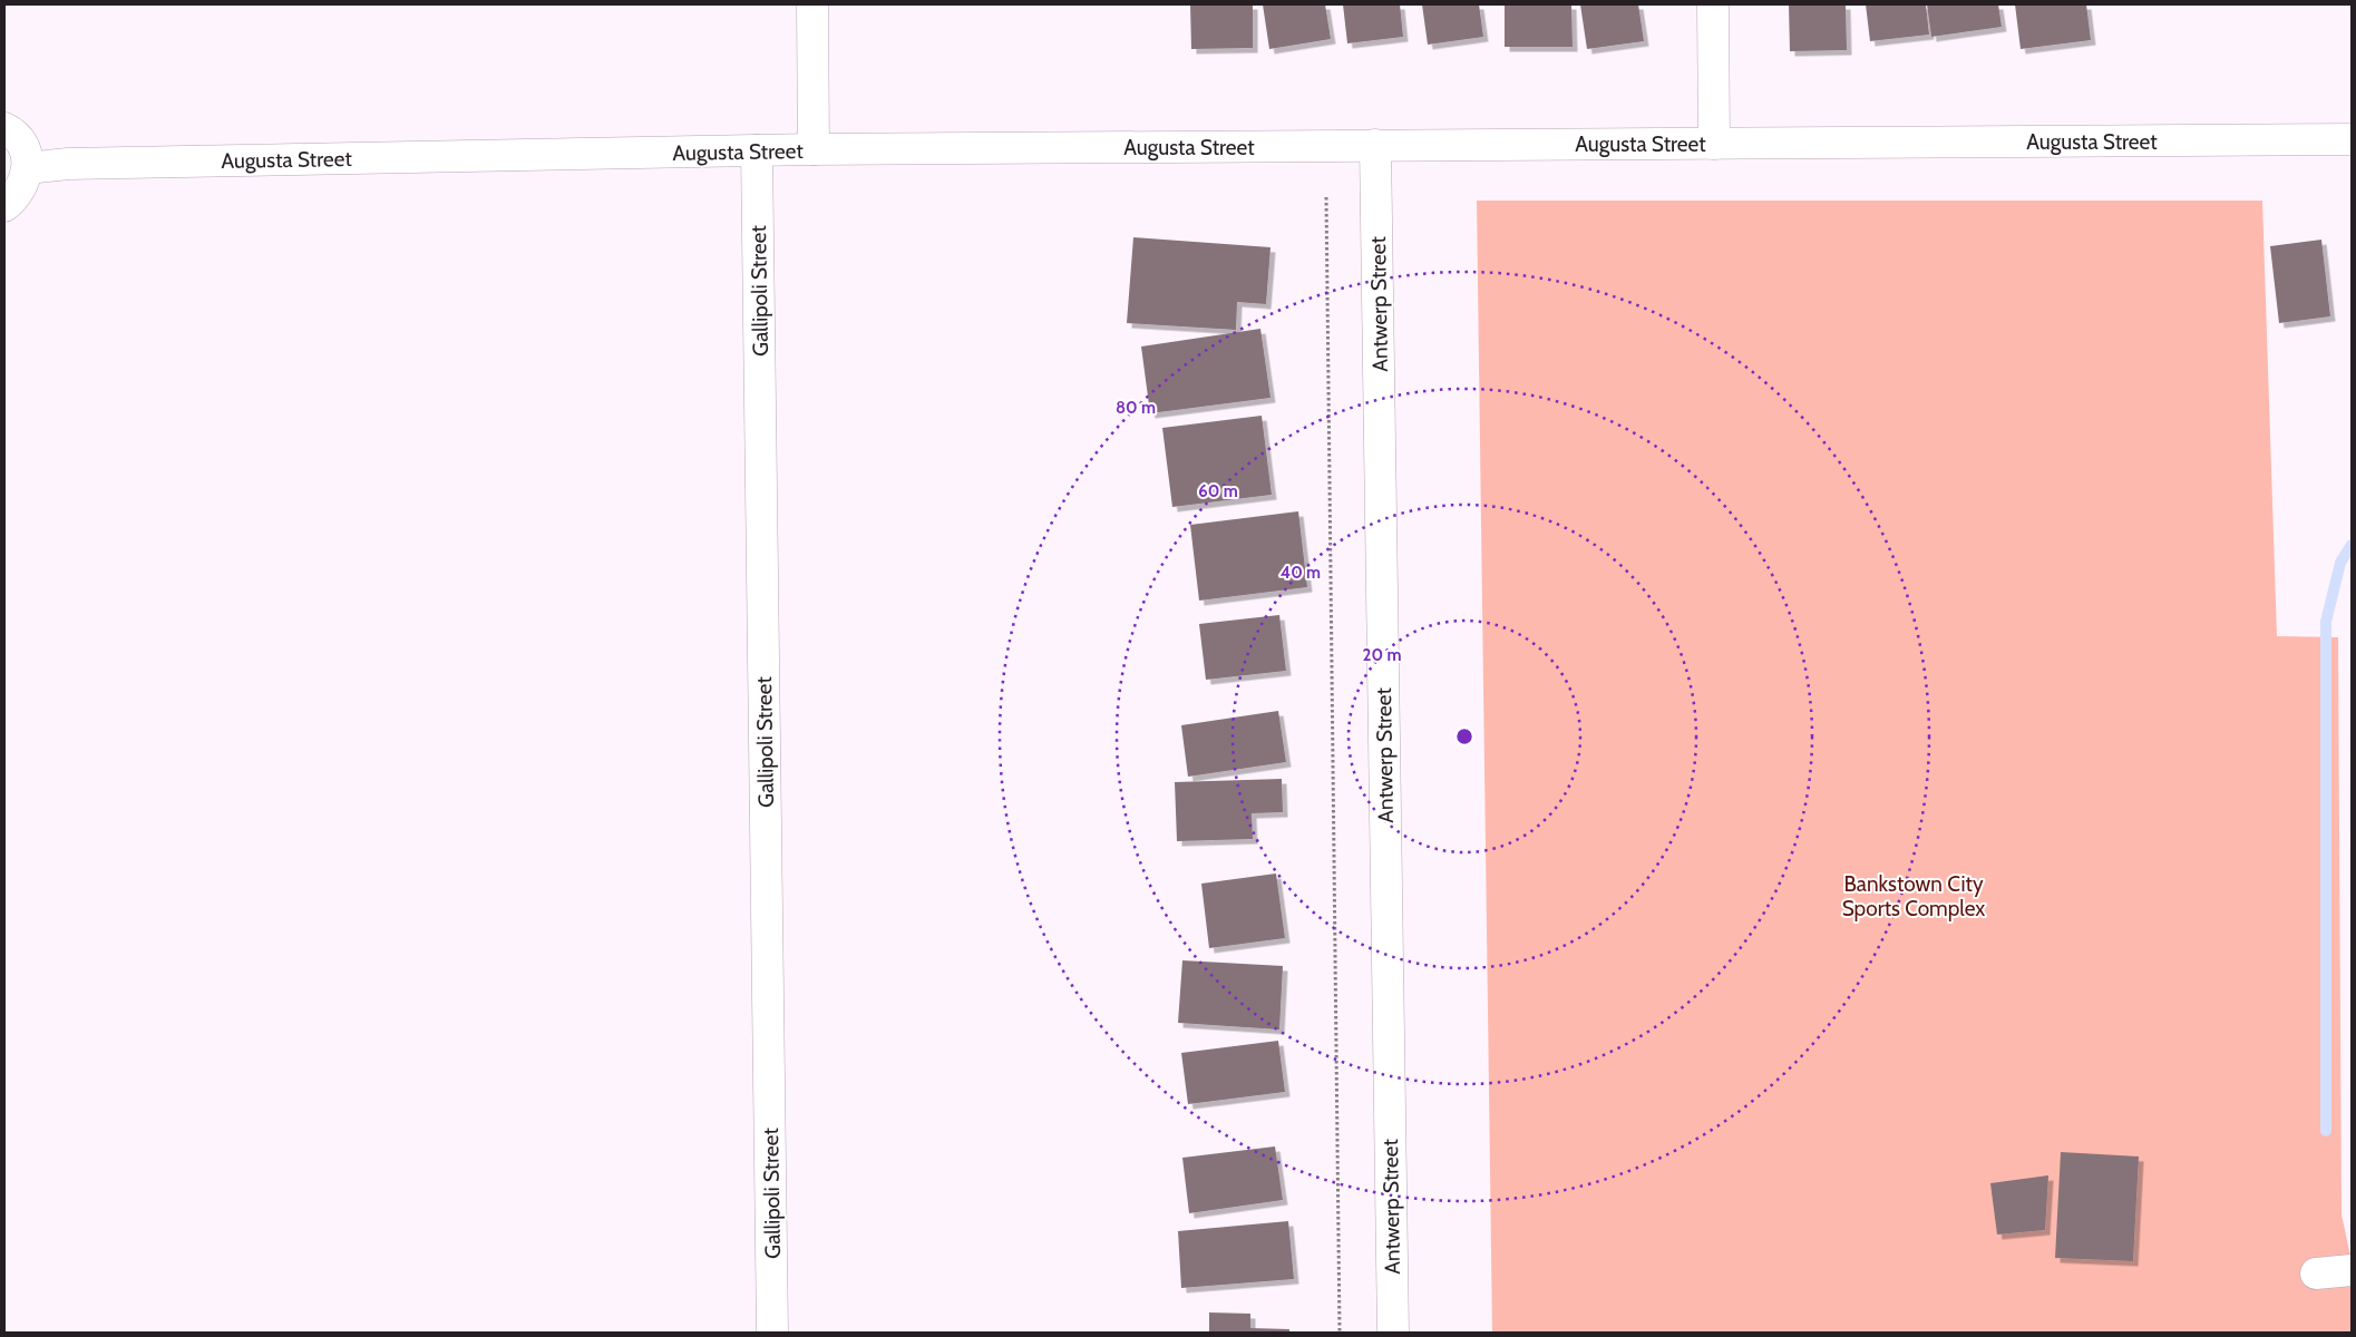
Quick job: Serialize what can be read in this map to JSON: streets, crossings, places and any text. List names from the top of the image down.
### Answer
{
  "streets": {
    "street": ["Augusta Street", "Gallipoli Street", "Antwerp Street"]
  },
  "crossings": [
    ["Augusta Street", "Gallipoli Street"],
    ["Augusta Street", "Antwerp Street"]
  ],
  "parks": ["Bankstown City Sports Complex"],
  "rings": [
    "80 m",
    "60 m",
    "40 m",
    "20 m"
  ]
}
